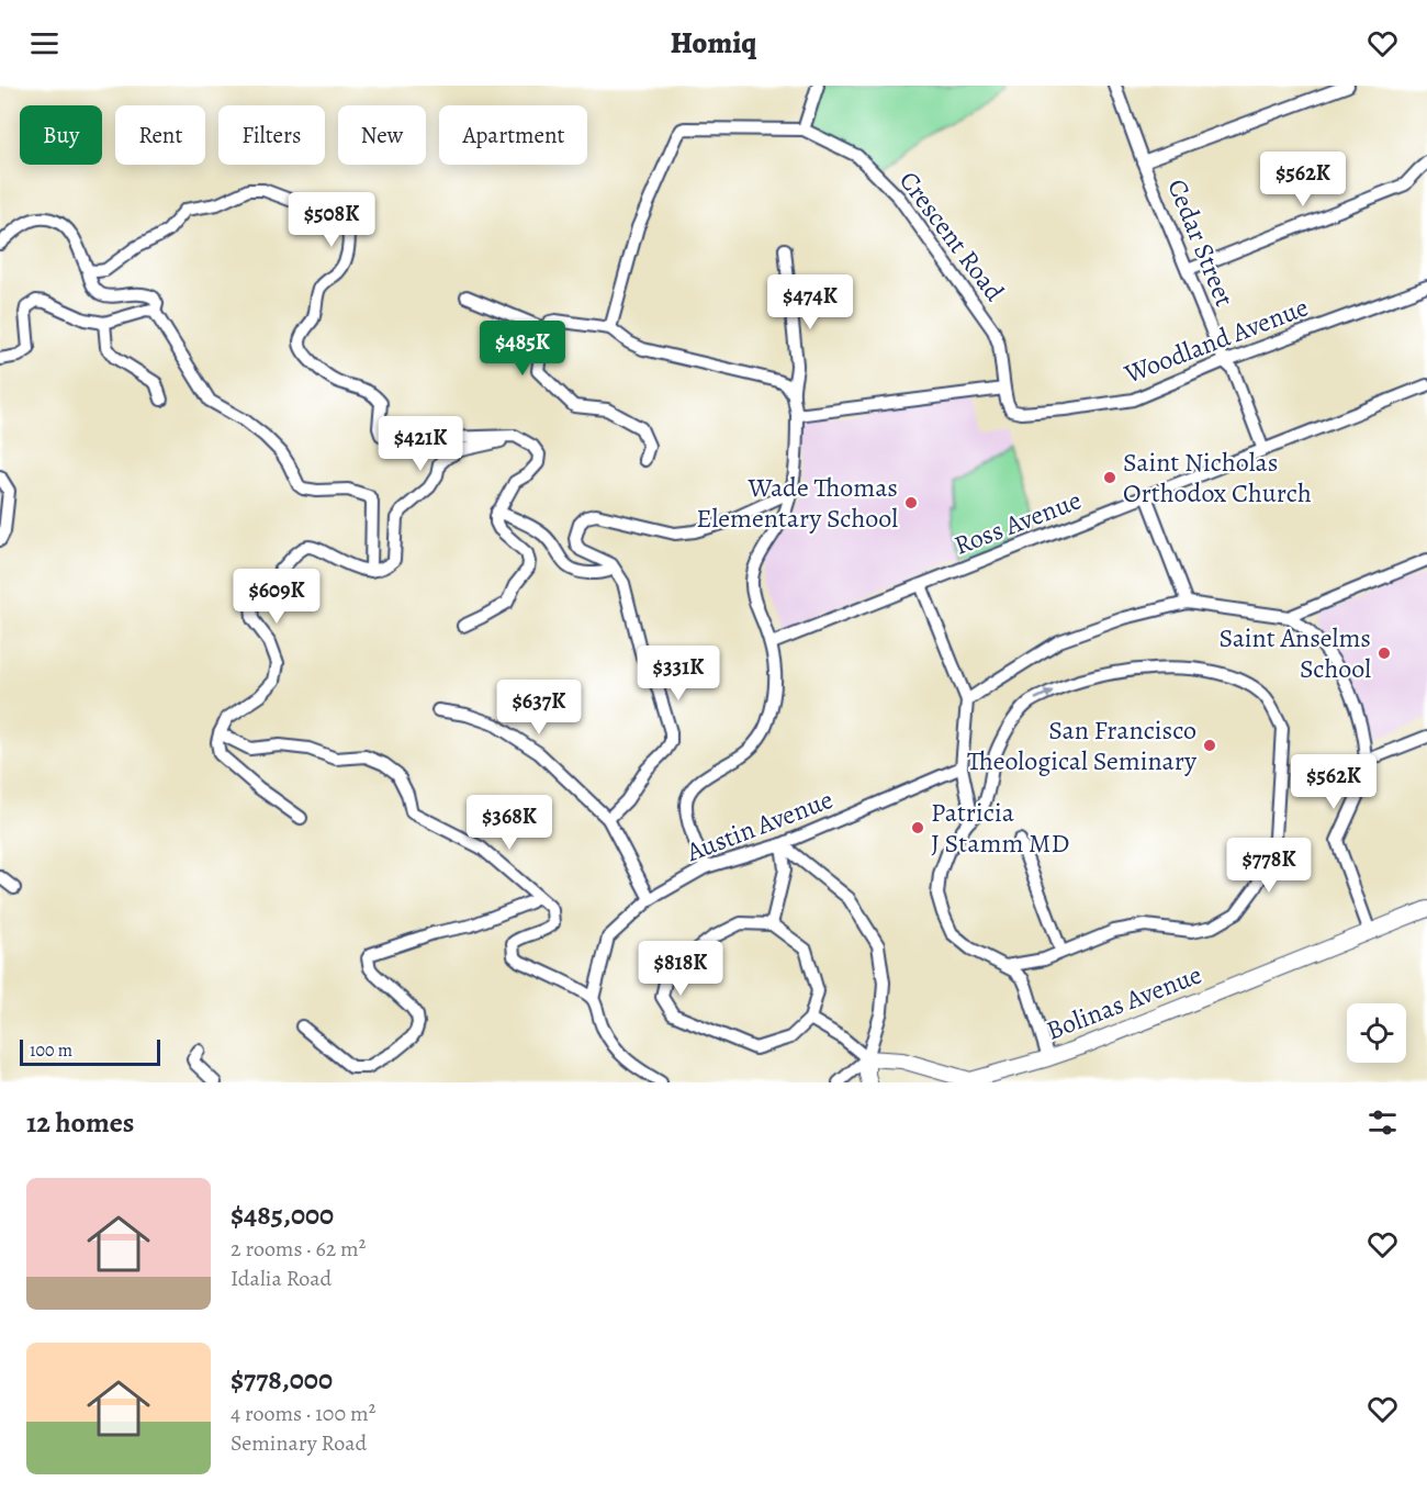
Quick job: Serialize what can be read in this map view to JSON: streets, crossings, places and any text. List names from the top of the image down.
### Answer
{
  "streets": {
    "street": [
      "Crescent Road",
      "Cedar Street",
      "Woodland Avenue",
      "Ross Avenue",
      "Austin Avenue",
      "Bolinas Avenue"
    ]
  },
  "crossings": [
    ["Crescent Road", "Woodland Avenue"],
    ["Cedar Street", "Woodland Avenue"],
    ["Cedar Street", "Ross Avenue"]
  ],
  "places": [
    "Saint Nicholas Orthodox Church",
    "Wade Thomas Elementary School",
    "Saint Anselms School",
    "San Francisco Theological Seminary",
    "Patricia J Stamm MD"
  ],
  "scale_bar": "100 m",
  "page": {
    "header": "Homiq",
    "chip": [
      "Buy",
      "Rent",
      "Filters",
      "New",
      "Apartment"
    ],
    "price": [
      "$562K",
      "$508K",
      "$474K",
      "$485K",
      "$421K",
      "$609K",
      "$331K",
      "$637K",
      "$562K",
      "$368K",
      "$778K",
      "$818K"
    ],
    "scale": "100 m",
    "heading": "12 homes",
    "list": [
      {
        "name": "$485,000",
        "note": "2 rooms · 62 m² · Idalia Road"
      },
      {
        "name": "$778,000",
        "note": "4 rooms · 100 m² · Seminary Road"
      }
    ]
  }
}
